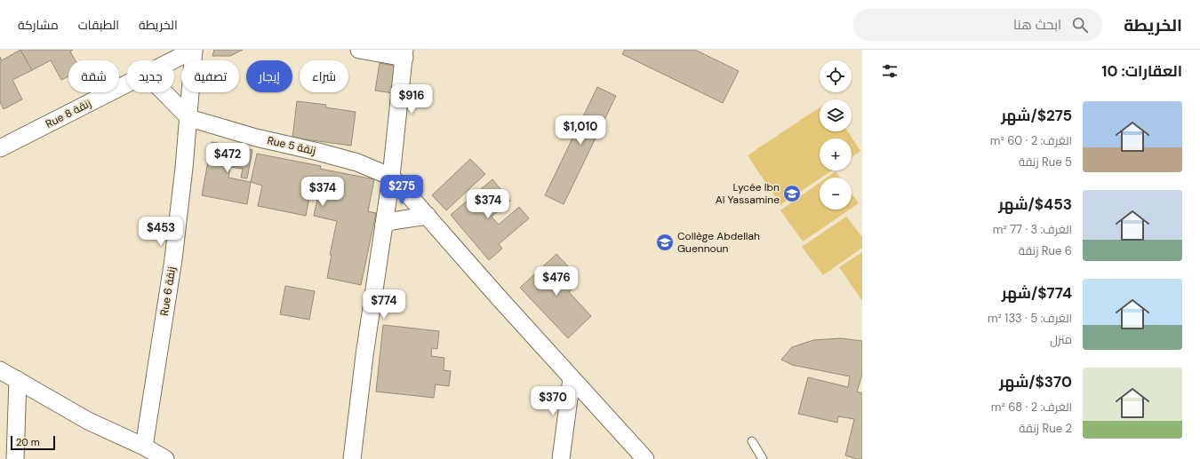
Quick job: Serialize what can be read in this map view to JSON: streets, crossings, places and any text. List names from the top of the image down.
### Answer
{
  "streets": {
    "street": ["Rue 8 زنقة", "Rue 5 زنقة", "Rue 6 زنقة"]
  },
  "crossings": [
    ["Rue 8 زنقة", "Rue 6 زنقة"],
    ["Rue 5 زنقة", "Rue 6 زنقة"]
  ],
  "places": {
    "school or university": ["Lycée Ibn Al Yassamine", "Collège Abdellah Guennoun"]
  },
  "scale_bar": "20 m",
  "page": {
    "header": "الخريطة",
    "search": "ابحث هنا",
    "nav": ["الخريطة", "الطبقات", "مشاركة"],
    "heading": "العقارات: 10",
    "map_buttons": ["+", "−"],
    "chip": [
      "شراء",
      "إيجار",
      "تصفية",
      "جديد",
      "شقة"
    ],
    "price": [
      "$916",
      "$1,010",
      "$472",
      "$275",
      "$374",
      "$374",
      "$453",
      "$476",
      "$774",
      "$370"
    ],
    "list": [
      {
        "name": "$275/شهر",
        "note": "الغرف: 2 · 60 m² · Rue 5 زنقة"
      },
      {
        "name": "$453/شهر",
        "note": "الغرف: 3 · 77 m² · Rue 6 زنقة"
      },
      {
        "name": "$774/شهر",
        "note": "الغرف: 5 · 133 m² · منزل"
      },
      {
        "name": "$370/شهر",
        "note": "الغرف: 2 · 68 m² · Rue 2 زنقة"
      }
    ],
    "scale": "20 m"
  }
}
